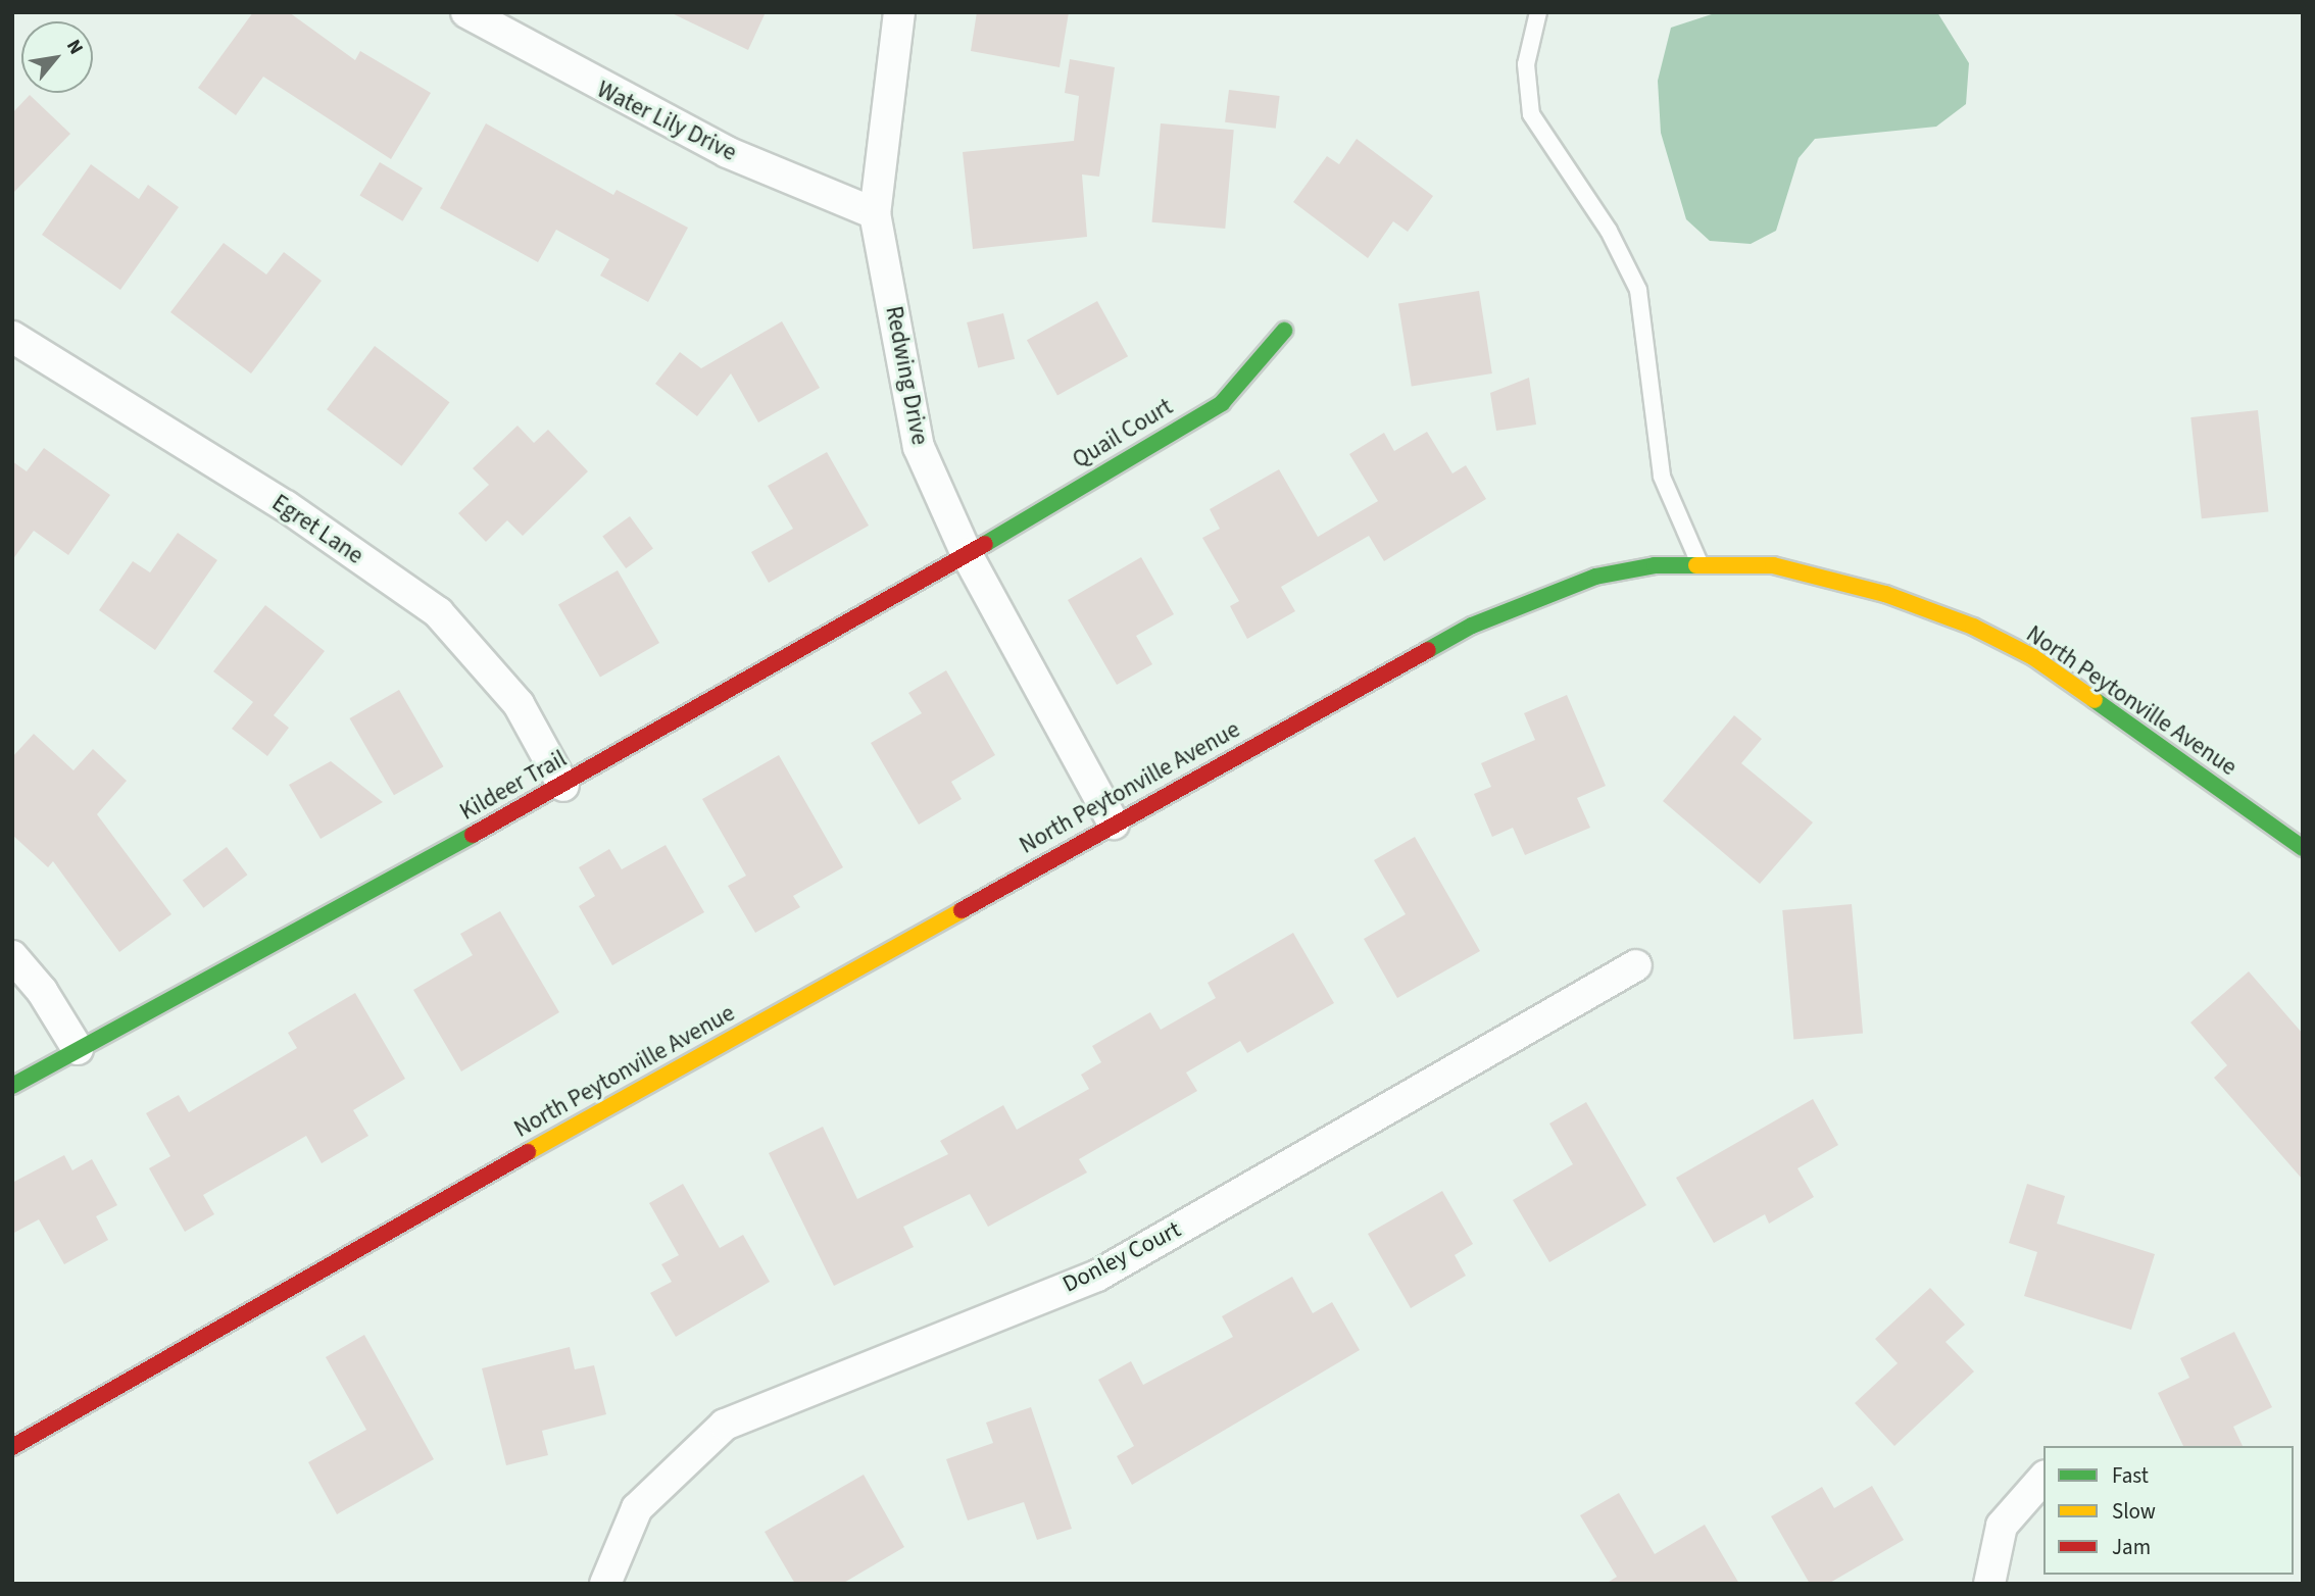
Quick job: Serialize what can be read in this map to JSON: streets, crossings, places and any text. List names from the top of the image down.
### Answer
{
  "streets": {
    "street": [
      "Water Lily Drive",
      "Redwing Drive",
      "Quail Court",
      "Egret Lane",
      "North Peytonville Avenue",
      "Kildeer Trail",
      "Donley Court"
    ]
  },
  "crossings": [
    ["Water Lily Drive", "Redwing Drive"],
    ["Redwing Drive", "Quail Court"],
    ["Redwing Drive", "North Peytonville Avenue"],
    ["Redwing Drive", "Kildeer Trail"],
    ["Quail Court", "Kildeer Trail"],
    ["Egret Lane", "Kildeer Trail"]
  ],
  "legend": ["Fast", "Slow", "Jam"],
  "north": "top right"
}
